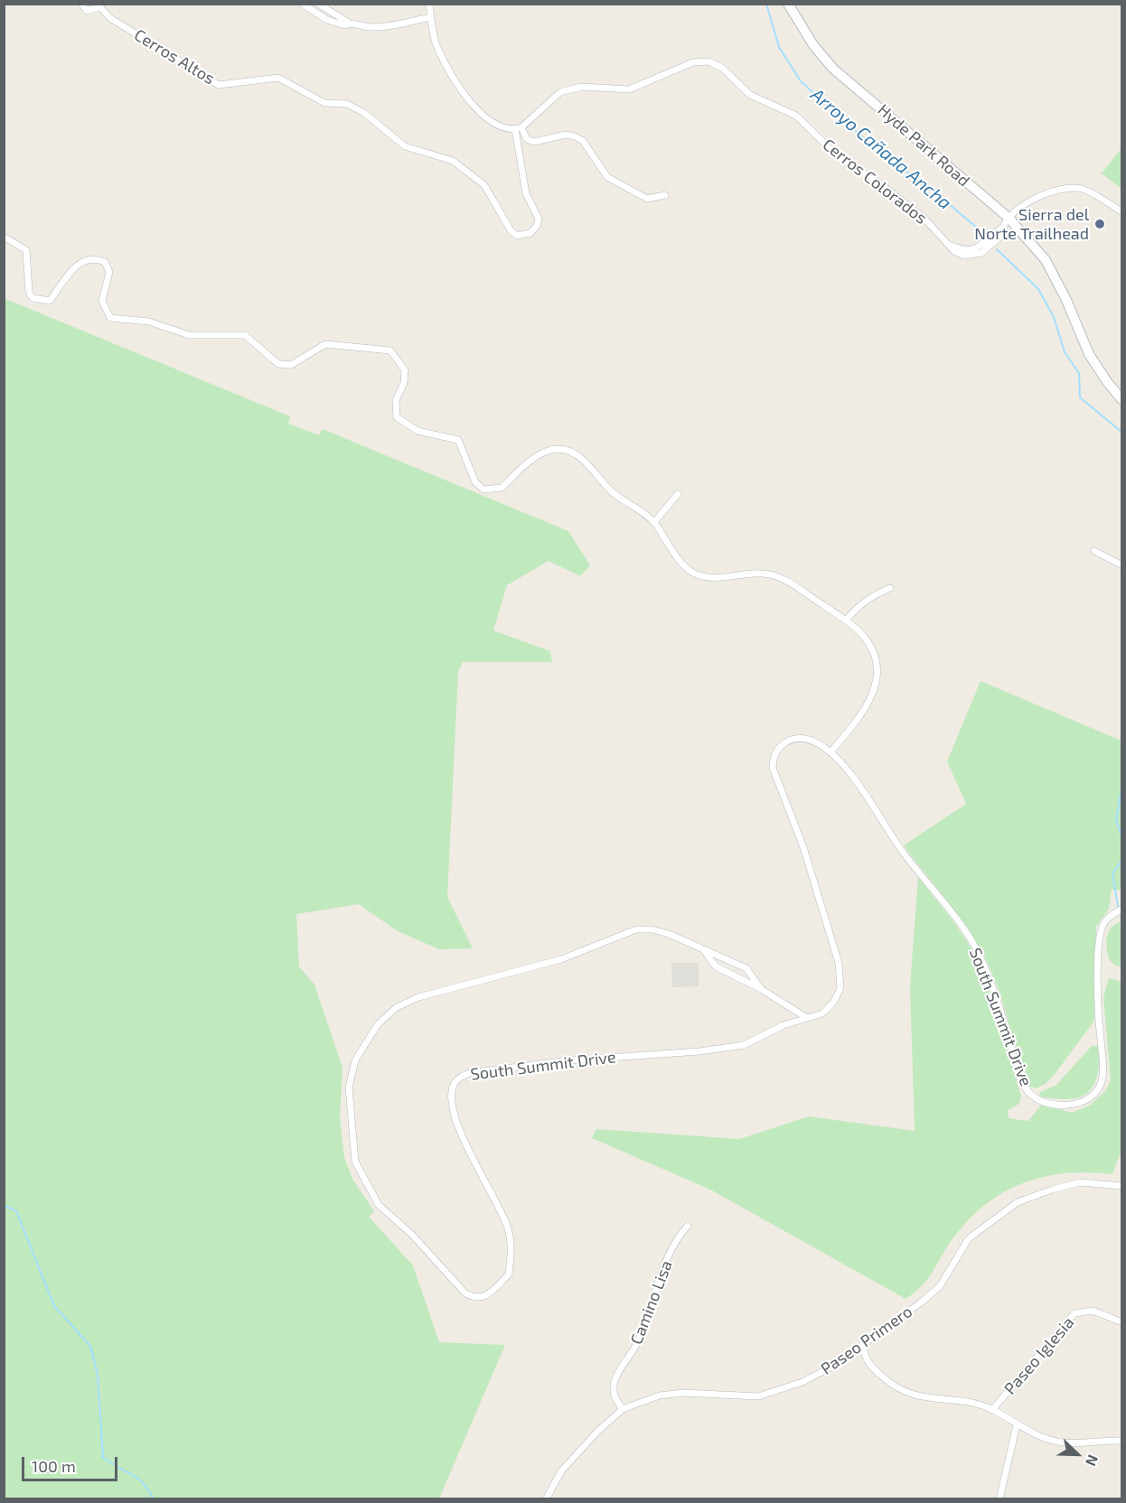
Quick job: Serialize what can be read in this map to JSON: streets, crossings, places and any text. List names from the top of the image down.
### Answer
{
  "streets": {
    "main road": ["Hyde Park Road"],
    "street": [
      "Cerros Altos",
      "Cerros Colorados",
      "South Summit Drive",
      "Camino Lisa",
      "Paseo Primero",
      "Paseo Iglesia"
    ]
  },
  "crossings": [
    ["Cerros Altos", "Cerros Colorados"],
    ["Hyde Park Road", "Cerros Colorados"],
    ["Camino Lisa", "Paseo Primero"]
  ],
  "water": ["Arroyo Cañada Ancha"],
  "places": ["Sierra del Norte Trailhead"],
  "scale_bar": "100 m",
  "north": "bottom right"
}
